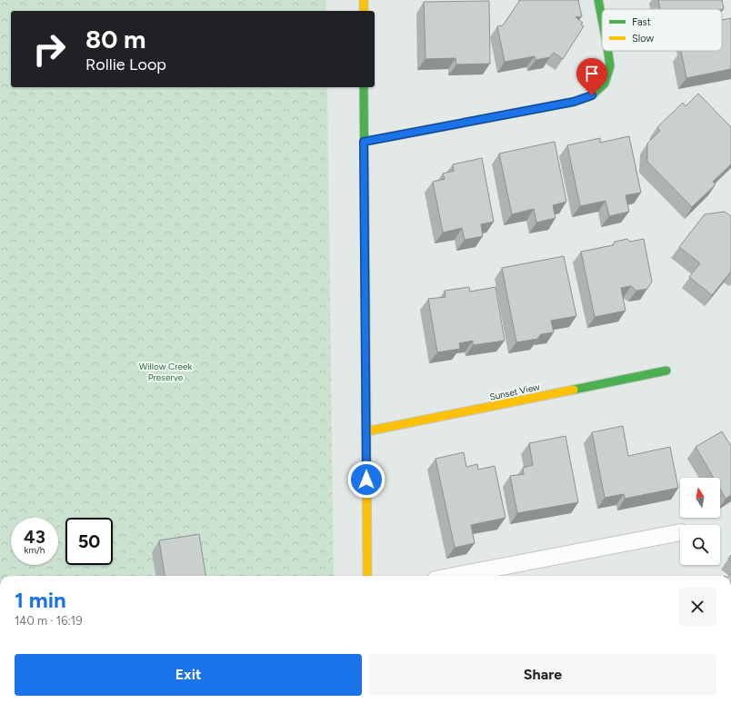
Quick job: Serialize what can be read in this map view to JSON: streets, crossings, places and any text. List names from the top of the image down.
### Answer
{
  "streets": {
    "street": ["Sunset View"]
  },
  "parks": ["Willow Creek Preserve"],
  "legend": ["Fast", "Slow"],
  "north": "top",
  "page": {
    "turn": ["80 m", "Rollie Loop"],
    "speed": "43 km/h",
    "limit": "50",
    "heading": ["1 min", "140 m · 16:19"],
    "buttons": ["Exit", "Share"]
  }
}
